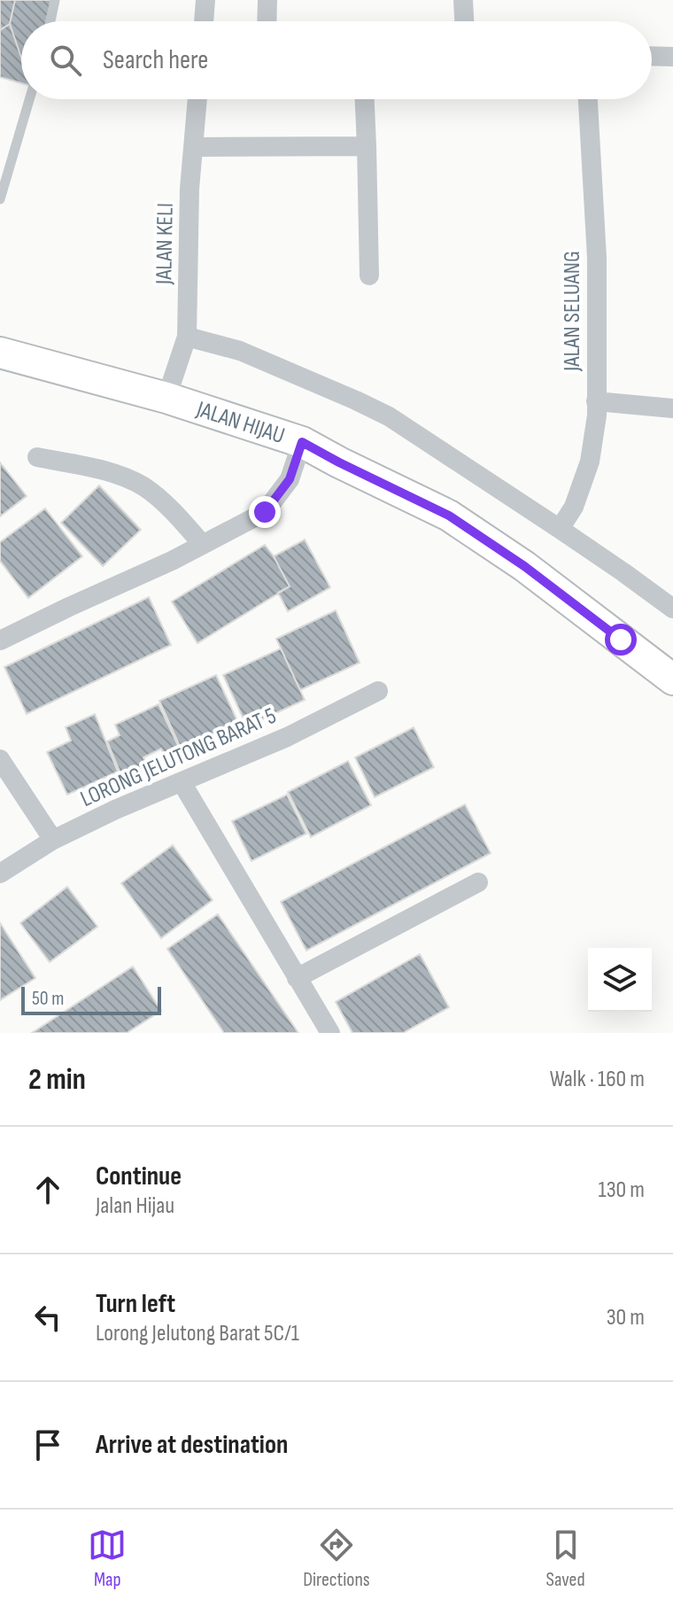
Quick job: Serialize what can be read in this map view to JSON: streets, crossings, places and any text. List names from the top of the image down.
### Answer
{
  "streets": {
    "main road": ["JALAN HIJAU"],
    "street": ["JALAN KELI", "JALAN SELUANG", "LORONG JELUTONG BARAT 5"]
  },
  "crossings": [
    ["JALAN KELI", "JALAN HIJAU"]
  ],
  "scale_bar": "50 m",
  "page": {
    "search": "Search here",
    "scale": "50 m",
    "heading": ["2 min", "Walk · 160 m"],
    "list": [
      ["Continue", "Jalan Hijau", "130 m"],
      ["Turn left", "Lorong Jelutong Barat 5C/1", "30 m"],
      "Arrive at destination"
    ],
    "nav": ["Map", "Directions", "Saved"]
  }
}
